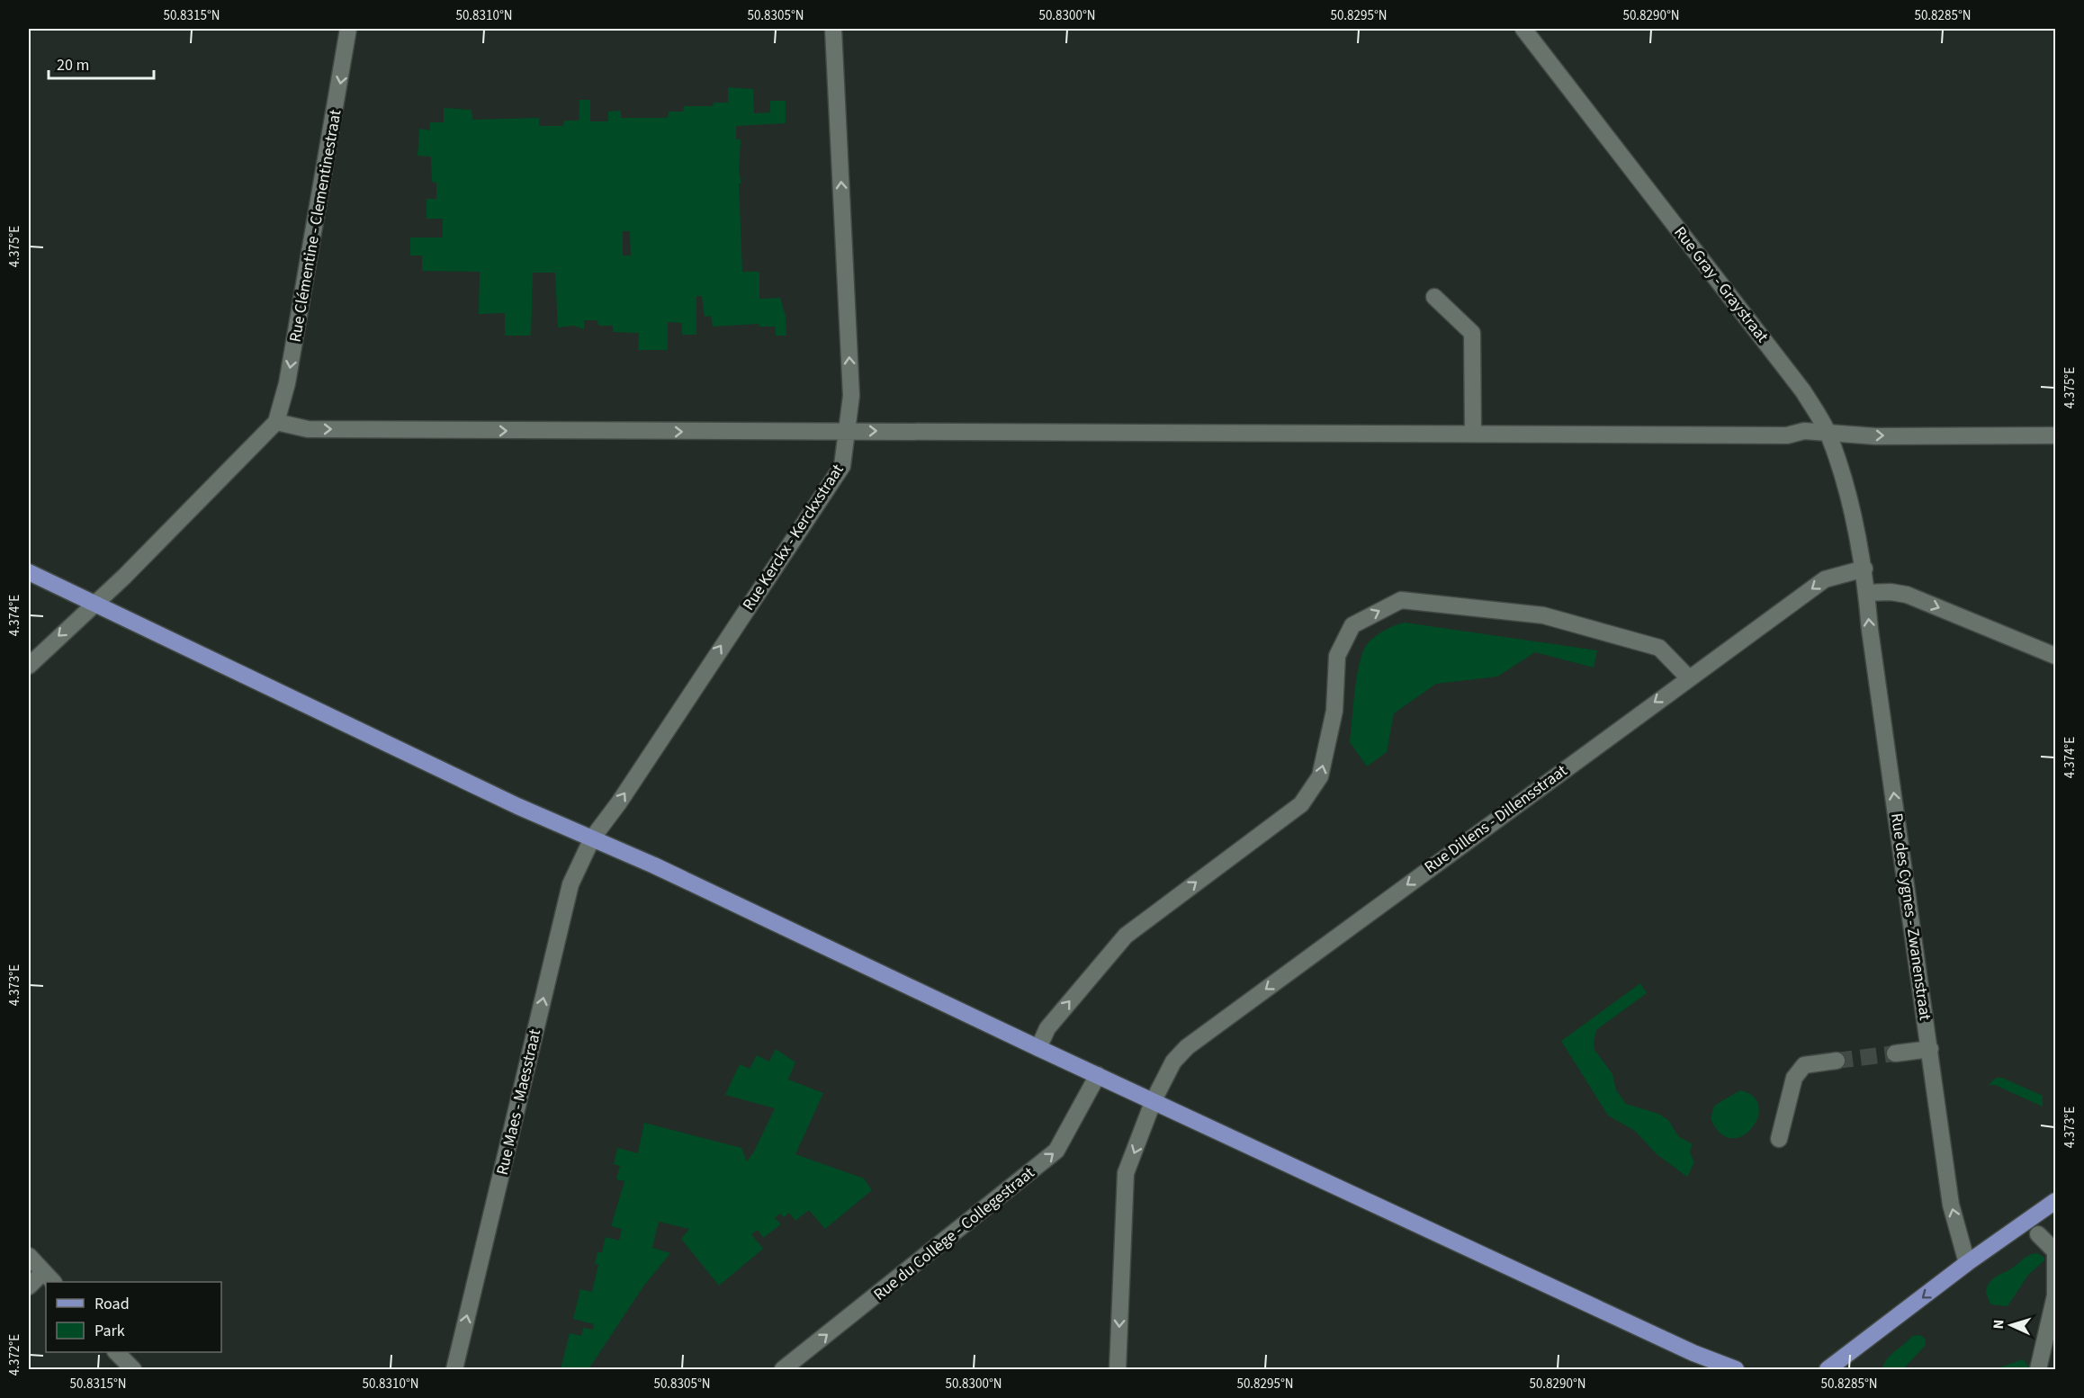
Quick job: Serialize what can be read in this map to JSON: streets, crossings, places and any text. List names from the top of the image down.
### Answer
{
  "streets": {
    "street": [
      "Rue Clémentine - Clementinestraat",
      "Rue Gray - Graystraat",
      "Rue Kerckx - Kerckxstraat",
      "Rue Dillens - Dillensstraat",
      "Rue des Cygnes - Zwanenstraat",
      "Rue Maes - Maesstraat",
      "Rue du Collège - Collegestraat"
    ]
  },
  "crossings": [
    ["Rue Gray - Graystraat", "Rue Dillens - Dillensstraat"],
    ["Rue Gray - Graystraat", "Rue des Cygnes - Zwanenstraat"],
    ["Rue Kerckx - Kerckxstraat", "Rue Maes - Maesstraat"],
    ["Rue Dillens - Dillensstraat", "Rue des Cygnes - Zwanenstraat"]
  ],
  "one_way": [
    "Rue Clémentine - Clementinestraat",
    "Rue Kerckx - Kerckxstraat",
    "Rue Dillens - Dillensstraat",
    "Rue des Cygnes - Zwanenstraat",
    "Rue Maes - Maesstraat",
    "Rue du Collège - Collegestraat"
  ],
  "legend": ["Road", "Park"],
  "scale_bar": "20 m",
  "north": "left",
  "coordinates": [
    "50.8315°N",
    "50.8310°N",
    "50.8305°N",
    "50.8300°N",
    "50.8295°N",
    "50.8290°N",
    "50.8285°N",
    "4.375°E",
    "4.374°E",
    "4.373°E",
    "4.372°E"
  ]
}
